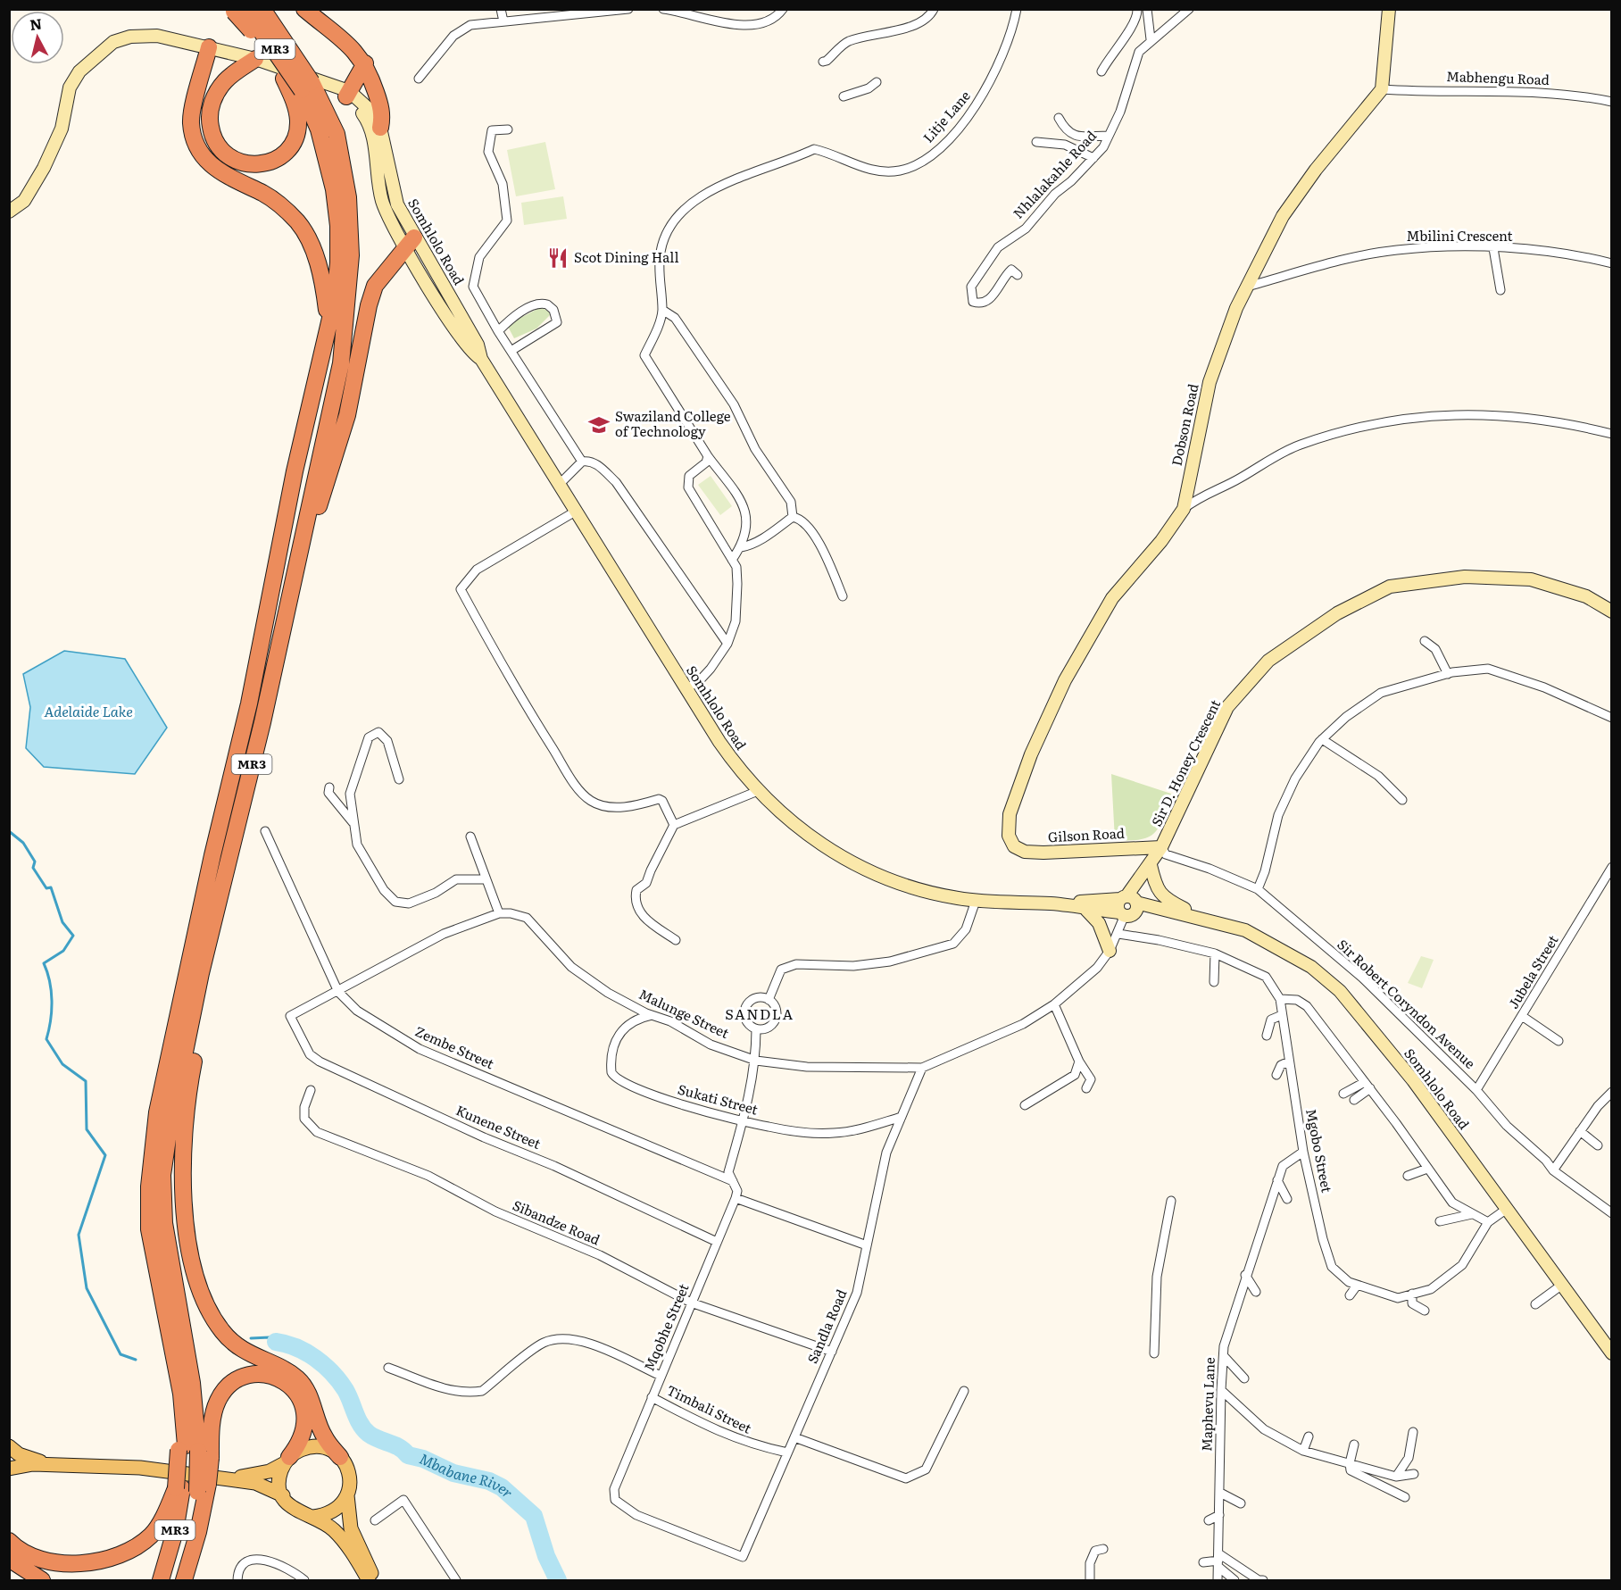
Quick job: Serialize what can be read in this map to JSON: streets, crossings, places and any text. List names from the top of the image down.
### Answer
{
  "streets": {
    "highway": ["MR3"],
    "main road": [
      "Somhlolo Road",
      "Dobson Road",
      "Sir D. Honey Crescent",
      "Gilson Road"
    ],
    "street": [
      "Mabhengu Road",
      "Litje Lane",
      "Nhlalakahle Road",
      "Mbilini Crescent",
      "Jubela Street",
      "Sir Robert Coryndon Avenue",
      "Malunge Street",
      "Zembe Street",
      "Sukati Street",
      "Kunene Street",
      "Mgobo Street",
      "Sibandze Road",
      "Sandla Road",
      "Mqobhe Street",
      "Maphevu Lane",
      "Timbali Street"
    ]
  },
  "crossings": [
    ["Mabhengu Road", "Dobson Road"],
    ["Mbilini Crescent", "Dobson Road"],
    ["Somhlolo Road", "Sir D. Honey Crescent"],
    ["Somhlolo Road", "Malunge Street"],
    ["Somhlolo Road", "Mgobo Street"],
    ["Dobson Road", "Gilson Road"],
    ["Sir D. Honey Crescent", "Gilson Road"],
    ["Sir D. Honey Crescent", "Sir Robert Coryndon Avenue"],
    ["Sir D. Honey Crescent", "Malunge Street"],
    ["Gilson Road", "Sir Robert Coryndon Avenue"],
    ["Jubela Street", "Sir Robert Coryndon Avenue"],
    ["Malunge Street", "Zembe Street"],
    ["Malunge Street", "Sukati Street"],
    ["Malunge Street", "Kunene Street"],
    ["Malunge Street", "Mgobo Street"],
    ["Malunge Street", "Sandla Road"],
    ["Sukati Street", "Sandla Road"],
    ["Kunene Street", "Mqobhe Street"],
    ["Mgobo Street", "Maphevu Lane"],
    ["Sibandze Road", "Sandla Road"],
    ["Sibandze Road", "Mqobhe Street"],
    ["Sandla Road", "Mqobhe Street"],
    ["Sandla Road", "Timbali Street"],
    ["Mqobhe Street", "Timbali Street"]
  ],
  "districts": ["SANDLA"],
  "water": ["Adelaide Lake", "Mbabane River"],
  "places": {
    "restaurant": ["Scot Dining Hall"],
    "school or university": ["Swaziland College of Technology"]
  },
  "north": "top"
}
